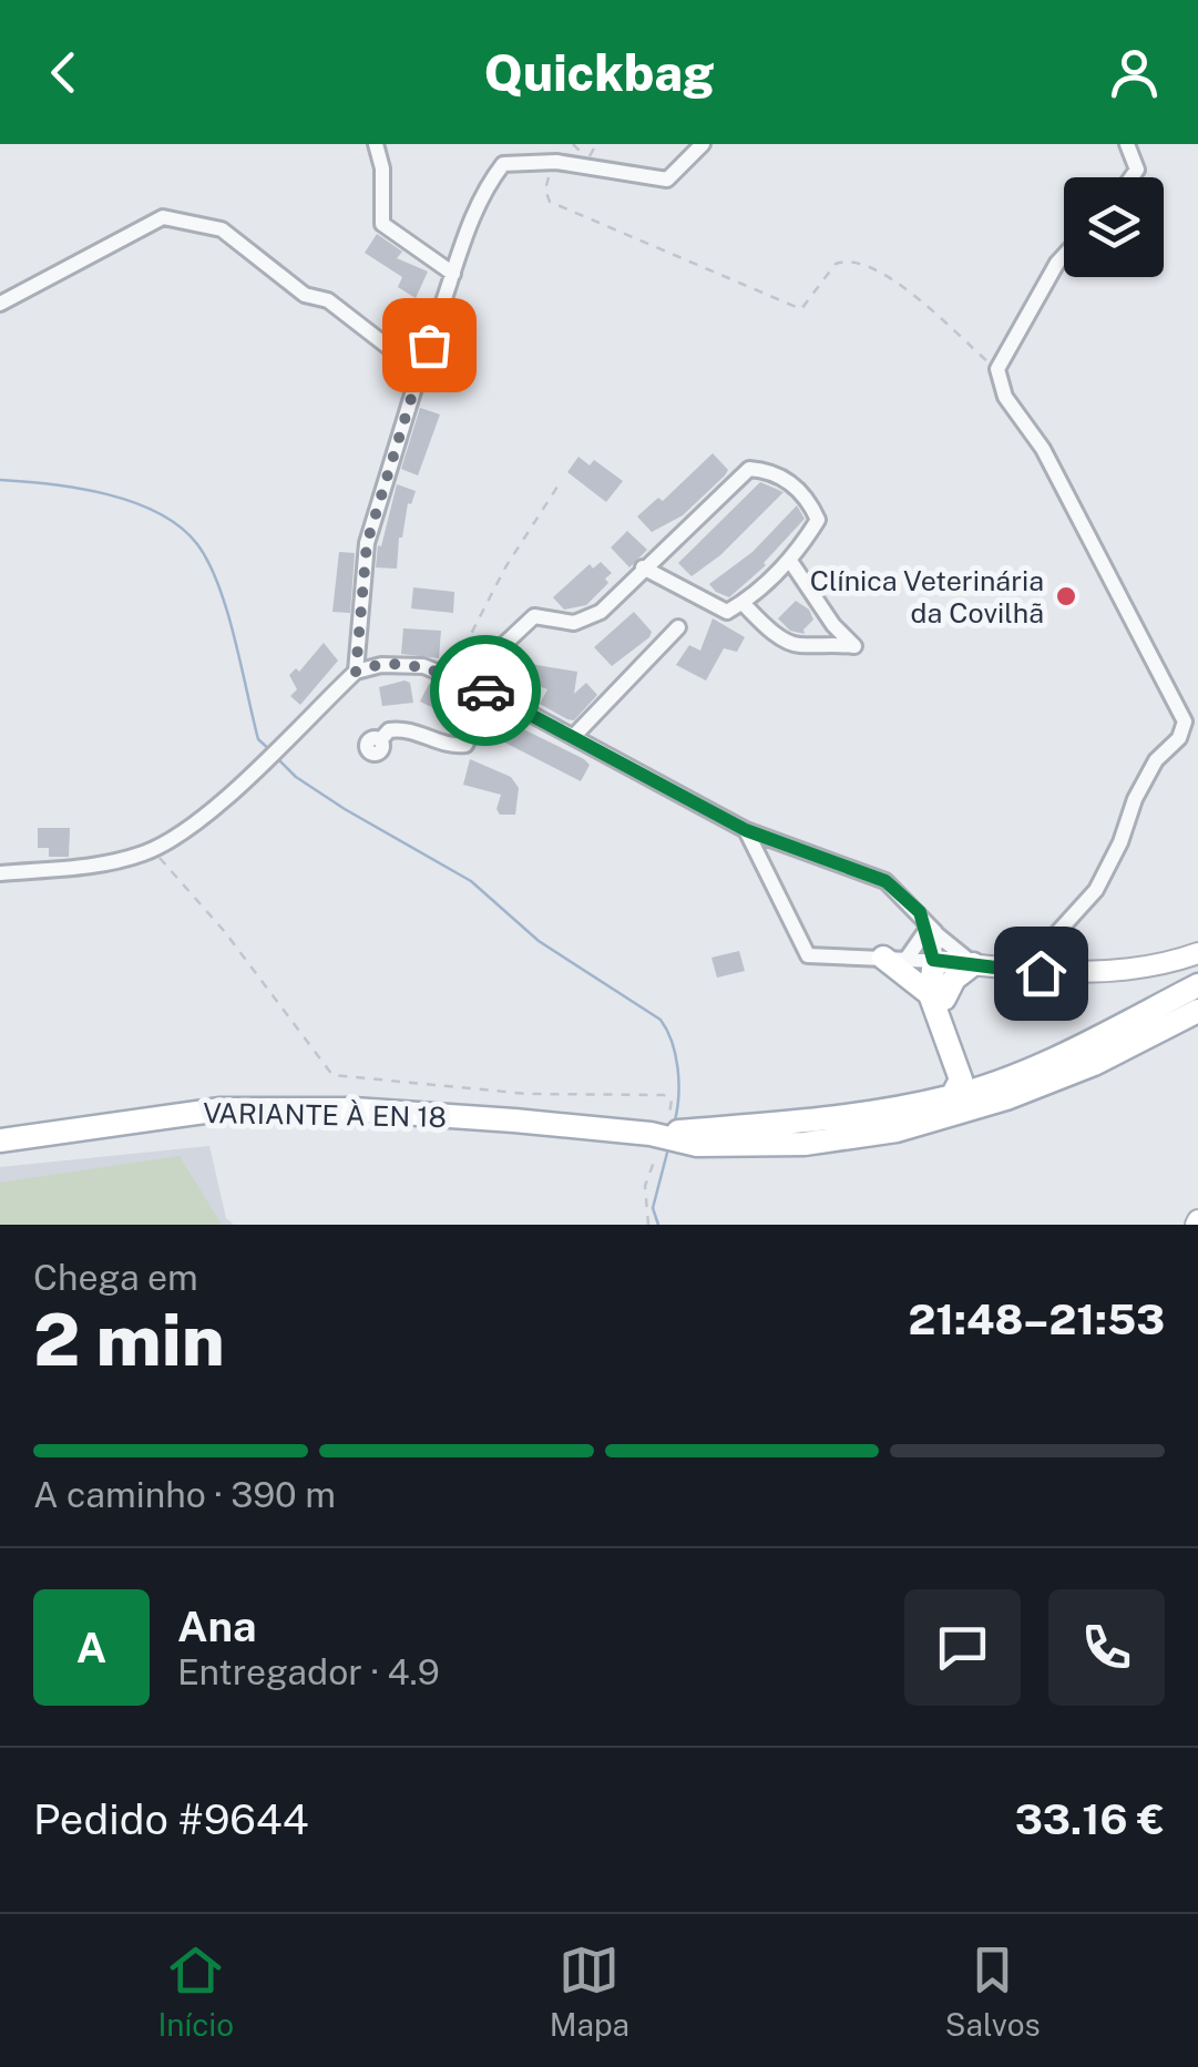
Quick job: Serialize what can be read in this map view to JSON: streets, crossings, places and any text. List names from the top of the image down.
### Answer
{
  "streets": {
    "main road": ["VARIANTE À EN 18"]
  },
  "places": ["Clínica Veterinária da Covilhã"],
  "page": {
    "header": "Quickbag",
    "heading": ["2 min", "Chega em", "21:48–21:53"],
    "panel": [
      "Ana",
      "Entregador · 4.9",
      "Pedido #9644",
      "33.16 €"
    ],
    "bar": "A caminho · 390 m",
    "round": "A",
    "tabs": ["Início", "Mapa", "Salvos"]
  }
}
